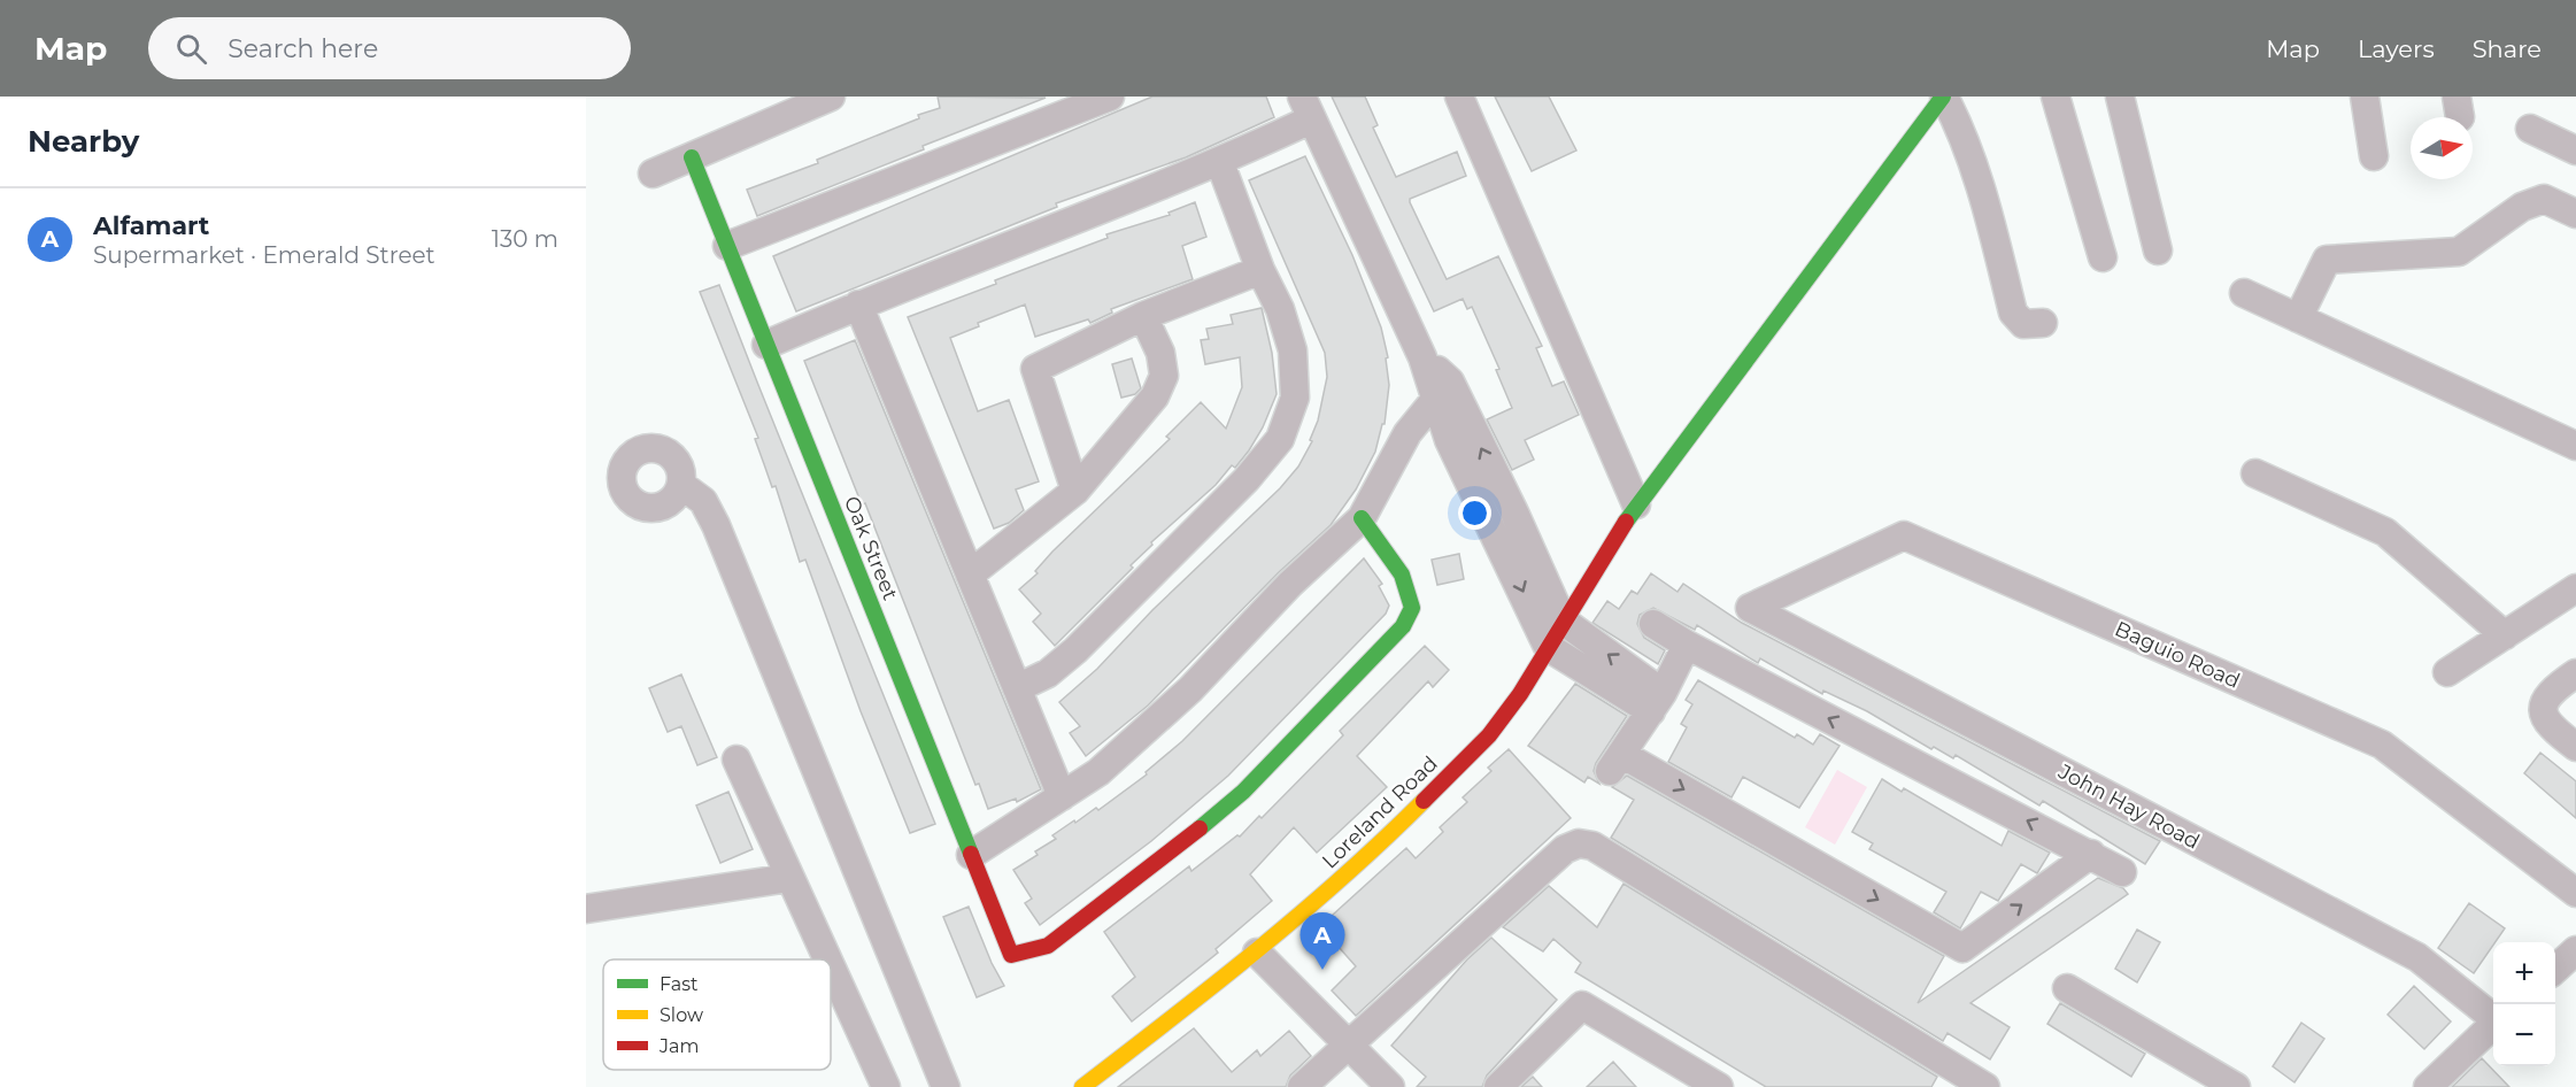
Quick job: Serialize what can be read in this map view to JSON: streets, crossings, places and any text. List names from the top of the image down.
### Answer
{
  "streets": {
    "street": [
      "Oak Street",
      "Baguio Road",
      "John Hay Road",
      "Loreland Road"
    ]
  },
  "crossings": [
    ["Baguio Road", "John Hay Road"]
  ],
  "legend": ["Fast", "Slow", "Jam"],
  "north": "right",
  "page": {
    "header": "Map",
    "search": "Search here",
    "nav": ["Map", "Layers", "Share"],
    "heading": "Nearby",
    "list": [
      {
        "mark": "A",
        "name": "Alfamart",
        "note": "Supermarket · Emerald Street",
        "value": "130 m"
      }
    ],
    "pins": "A",
    "map_buttons": ["+", "−"]
  }
}
